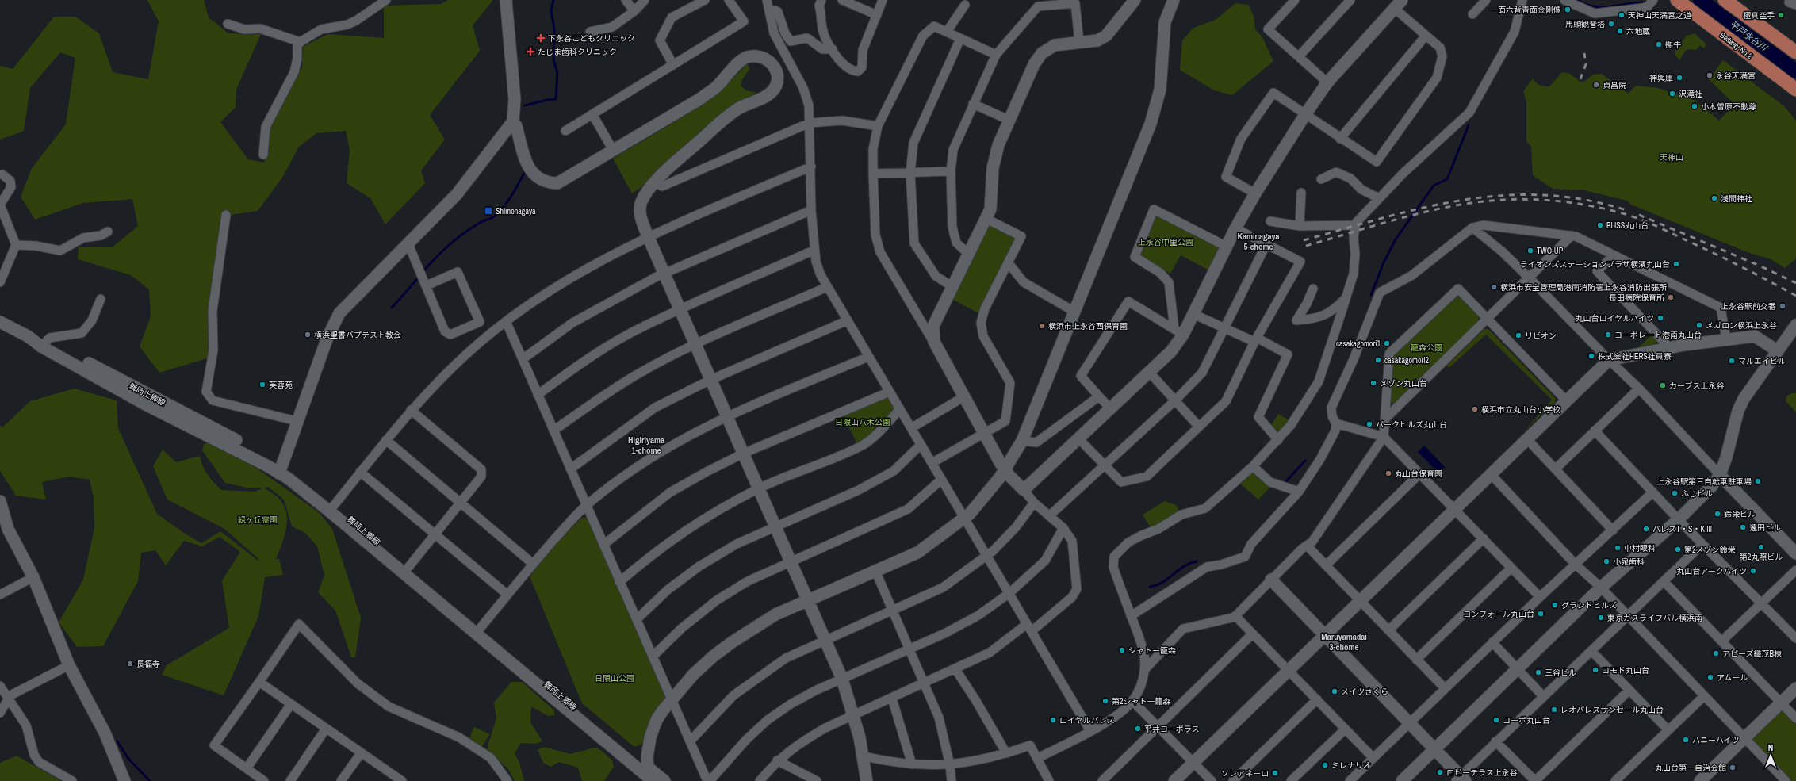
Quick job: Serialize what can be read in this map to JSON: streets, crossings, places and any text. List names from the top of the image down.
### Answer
{
  "streets": {
    "main road": ["Beltway No.2"],
    "street": ["舞岡上郷線"]
  },
  "districts": ["Kaminagaya 5-chome", "Higiriyama 1-chome", "Maruyamadai 3-chome"],
  "water": ["平戸永谷川"],
  "parks": [
    "天神山",
    "上永谷中里公園",
    "籠森公園",
    "日限山八木公園",
    "緑ヶ丘霊園",
    "日限山公園"
  ],
  "places": {
    "other": [
      "一面六背青面金剛像",
      "天神山天満宮之道",
      "極真空手",
      "馬頭観音塔",
      "六地蔵",
      "撫牛",
      "永谷天満宮",
      "神輿庫",
      "貞昌院",
      "沢滝社",
      "小木曽原不動尊",
      "浅間神社",
      "BLISS丸山台",
      "TWO-UP",
      "ライオンズステーションプラザ横濱丸山台",
      "横浜市安全管理局港南消防署上永谷消防出張所",
      "長田病院保育所",
      "上永谷駅前交番",
      "丸山台ロイヤルハイツ",
      "メガロン横浜上永谷",
      "横浜市上永谷西保育園",
      "横浜聖書バプテスト教会",
      "コーポレート港南丸山台",
      "リビオン",
      "casakagomori1",
      "株式会社HERS社員寮",
      "casakagomori2",
      "マルエイビル",
      "メゾン丸山台",
      "芙蓉苑",
      "カーブス上永谷",
      "横浜市立丸山台小学校",
      "パークヒルズ丸山台",
      "丸山台保育園",
      "上永谷駅第三自転車駐車場",
      "ふじビル",
      "鈴栄ビル",
      "遠田ビル",
      "パレスT・S・K III",
      "第2丸照ビル",
      "中村眼科",
      "第2メゾン鈴栄",
      "小泉歯科",
      "丸山台アークハイツ",
      "グランドヒルズ",
      "コンフォール丸山台",
      "東京ガスライフバル横浜南",
      "シャトー籠森",
      "アピーズ織茂B棟",
      "長福寺",
      "コモド丸山台",
      "三谷ビル",
      "アムール",
      "メイツさくら",
      "第2シャトー籠森",
      "レオパレスサンセール丸山台",
      "ロイヤルパレス",
      "コーポ丸山台",
      "平井コーポラス",
      "ハニーハイツ",
      "ミレナリオ",
      "丸山台第一自治会館",
      "ロビーテラス上永谷",
      "ソレアネーロ"
    ],
    "health": ["下永谷こどもクリニック", "たじま歯科クリニック"],
    "transit": ["Shimonagaya"]
  },
  "north": "top"
}
